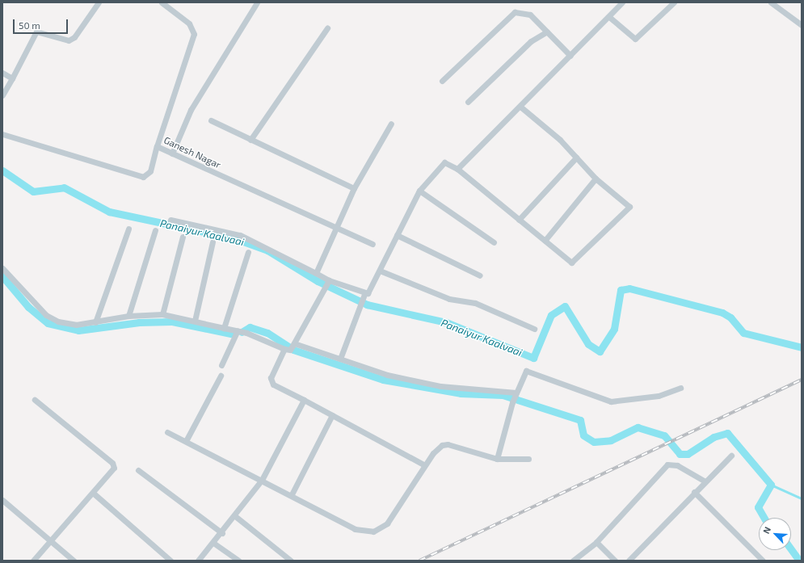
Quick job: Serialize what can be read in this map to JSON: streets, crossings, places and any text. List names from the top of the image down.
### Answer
{
  "streets": {
    "street": ["Ganesh Nagar"]
  },
  "water": ["Panaiyur Kaalvaai"],
  "scale_bar": "50 m",
  "north": "top left"
}
